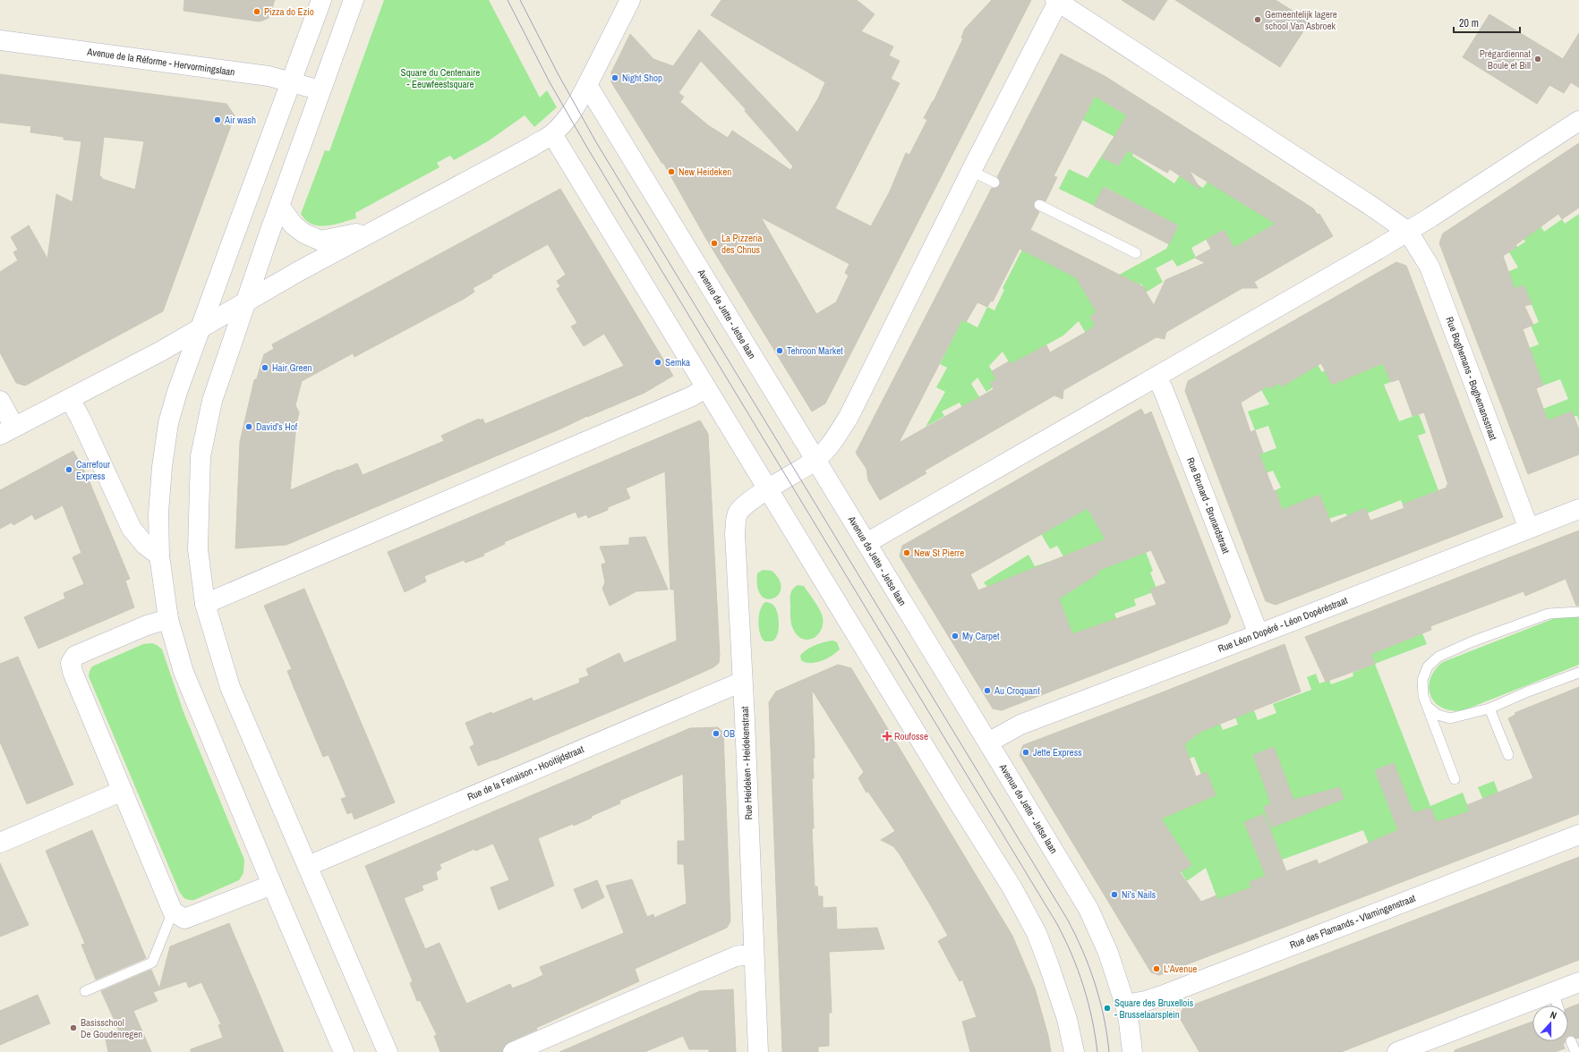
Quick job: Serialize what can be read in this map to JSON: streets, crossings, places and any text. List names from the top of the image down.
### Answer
{
  "streets": {
    "street": [
      "Avenue de la Réforme - Hervormingslaan",
      "Avenue de Jette - Jetse laan",
      "Rue Boghemans - Boghemansstraat",
      "Rue Brunard - Brunardstraat",
      "Rue Léon Dopéré - Léon Dopéréstraat",
      "Rue Heideken - Heidekenstraat",
      "Rue de la Fenaison - Hooitijdstraat",
      "Rue des Flamands - Vlamingenstraat"
    ]
  },
  "crossings": [
    ["Avenue de Jette - Jetse laan", "Rue Léon Dopéré - Léon Dopéréstraat"],
    ["Avenue de Jette - Jetse laan", "Rue Heideken - Heidekenstraat"],
    ["Avenue de Jette - Jetse laan", "Rue des Flamands - Vlamingenstraat"],
    ["Rue Boghemans - Boghemansstraat", "Rue Léon Dopéré - Léon Dopéréstraat"],
    ["Rue Brunard - Brunardstraat", "Rue Léon Dopéré - Léon Dopéréstraat"],
    ["Rue Heideken - Heidekenstraat", "Rue de la Fenaison - Hooitijdstraat"]
  ],
  "parks": ["Square du Centenaire - Eeuwfeestsquare"],
  "places": {
    "other": [
      "Pizza do Ezio",
      "Gemeentelijk lagere school Van Asbroek",
      "Prégardiennat Boule et Bill",
      "Night Shop",
      "Air wash",
      "New Heideken",
      "La Pizzeria des Chnus",
      "Tehroon Market",
      "Semka",
      "Hair Green",
      "David's Hof",
      "Carrefour Express",
      "New St Pierre",
      "My Carpet",
      "Au Croquant",
      "OB",
      "Jette Express",
      "Ni's Nails",
      "L'Avenue",
      "Square des Bruxellois - Brusselaarsplein",
      "Basisschool De Goudenregen"
    ],
    "health": ["Roufosse"]
  },
  "scale_bar": "20 m",
  "north": "top"
}
